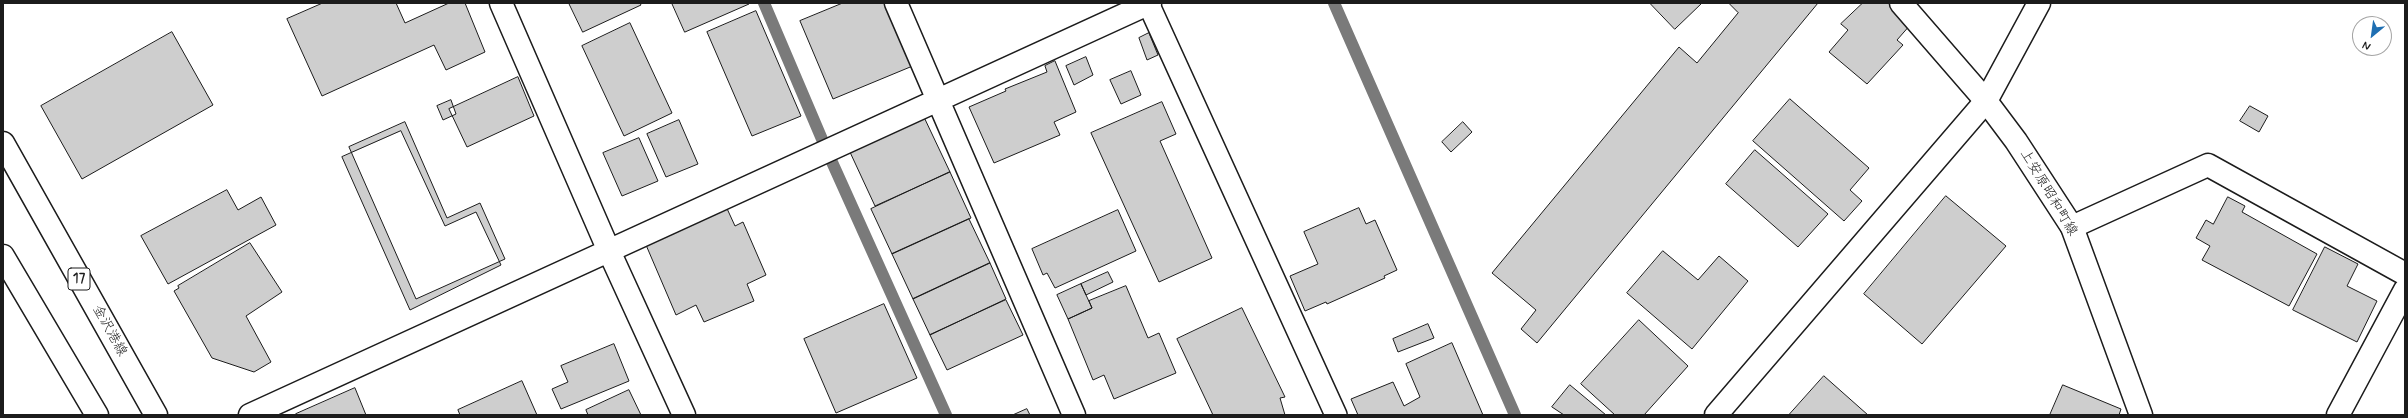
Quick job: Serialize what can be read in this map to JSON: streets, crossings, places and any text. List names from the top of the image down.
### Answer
{
  "streets": {
    "street": ["上安原昭和町線", "17", "金沢港線"]
  },
  "north": "bottom left"
}
